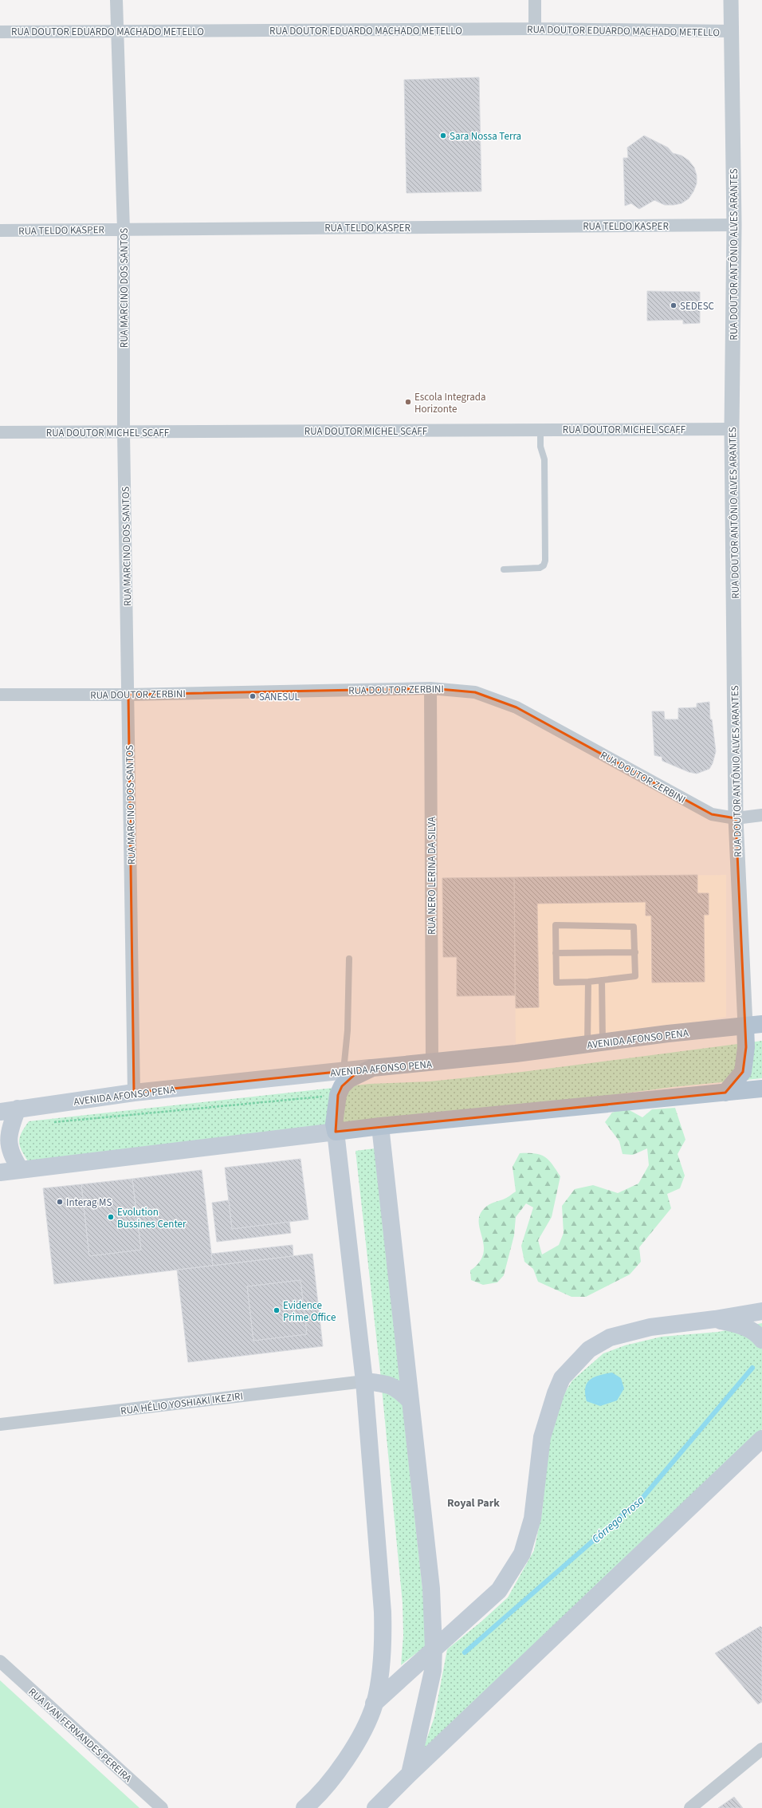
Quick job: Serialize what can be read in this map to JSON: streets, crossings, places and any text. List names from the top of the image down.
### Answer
{
  "streets": {
    "main road": ["AVENIDA AFONSO PENA"],
    "street": [
      "RUA DOUTOR EDUARDO MACHADO METELLO",
      "RUA TELDO KASPER",
      "RUA DOUTOR ANTÔNIO ALVES ARANTES",
      "RUA MARCINO DOS SANTOS",
      "RUA DOUTOR MICHEL SCAFF",
      "RUA DOUTOR ZERBINI",
      "RUA NERO LERINA DA SILVA",
      "RUA HÉLIO YOSHIAKI IKEZIRI",
      "RUA IVAN FERNANDES PEREIRA"
    ]
  },
  "crossings": [
    ["RUA DOUTOR EDUARDO MACHADO METELLO", "RUA DOUTOR ANTÔNIO ALVES ARANTES"],
    ["RUA DOUTOR EDUARDO MACHADO METELLO", "RUA MARCINO DOS SANTOS"],
    ["RUA TELDO KASPER", "RUA DOUTOR ANTÔNIO ALVES ARANTES"],
    ["RUA TELDO KASPER", "RUA MARCINO DOS SANTOS"],
    ["RUA DOUTOR ANTÔNIO ALVES ARANTES", "RUA DOUTOR MICHEL SCAFF"],
    ["RUA DOUTOR ANTÔNIO ALVES ARANTES", "RUA DOUTOR ZERBINI"],
    ["RUA DOUTOR ANTÔNIO ALVES ARANTES", "AVENIDA AFONSO PENA"],
    ["RUA MARCINO DOS SANTOS", "RUA DOUTOR MICHEL SCAFF"],
    ["RUA MARCINO DOS SANTOS", "RUA DOUTOR ZERBINI"],
    ["RUA MARCINO DOS SANTOS", "AVENIDA AFONSO PENA"],
    ["RUA DOUTOR ZERBINI", "RUA NERO LERINA DA SILVA"],
    ["RUA NERO LERINA DA SILVA", "AVENIDA AFONSO PENA"]
  ],
  "districts": ["Royal Park"],
  "water": ["Córrego Prosa"],
  "places": [
    "Sara Nossa Terra",
    "SEDESC",
    "Escola Integrada Horizonte",
    "SANESUL",
    "Interag MS",
    "Evolution Bussines Center",
    "Evidence Prime Office"
  ]
}
